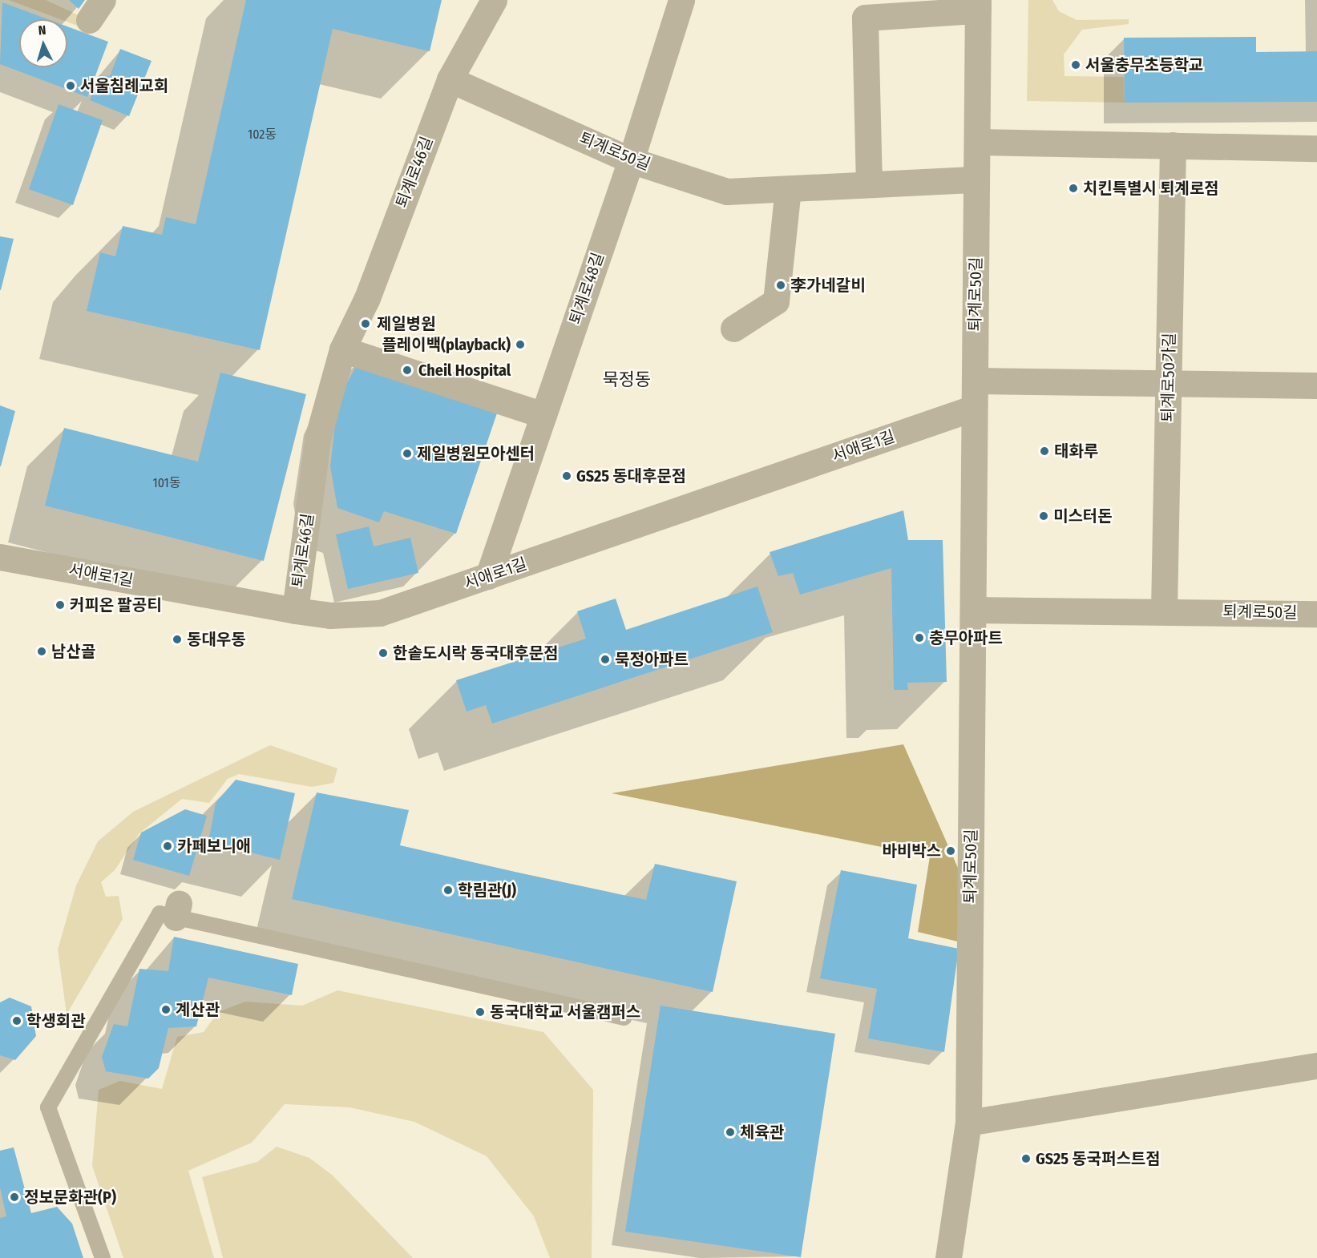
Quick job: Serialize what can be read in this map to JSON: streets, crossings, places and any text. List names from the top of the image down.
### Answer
{
  "streets": {
    "street": [
      "퇴계로50길",
      "퇴계로46길",
      "퇴계로48길",
      "퇴계로50가길",
      "서애로1길"
    ]
  },
  "crossings": [
    ["퇴계로50길", "퇴계로46길"],
    ["퇴계로50길", "퇴계로48길"],
    ["퇴계로50길", "퇴계로50가길"],
    ["퇴계로50길", "서애로1길"],
    ["퇴계로46길", "서애로1길"],
    ["퇴계로48길", "서애로1길"]
  ],
  "districts": ["묵정동"],
  "places": [
    "서울충무초등학교",
    "서울침례교회",
    "치킨특별시 퇴계로점",
    "李가네갈비",
    "제일병원",
    "플레이백(playback)",
    "Cheil Hospital",
    "태화루",
    "제일병원모아센터",
    "GS25 동대후문점",
    "미스터돈",
    "커피온 팔공티",
    "충무아파트",
    "동대우동",
    "남산골",
    "한솥도시락 동국대후문점",
    "묵정아파트",
    "카페보니애",
    "바비박스",
    "학림관(J)",
    "계산관",
    "동국대학교 서울캠퍼스",
    "학생회관",
    "체육관",
    "GS25 동국퍼스트점",
    "정보문화관(P)"
  ],
  "house_numbers": ["102동", "101동"],
  "north": "top"
}
